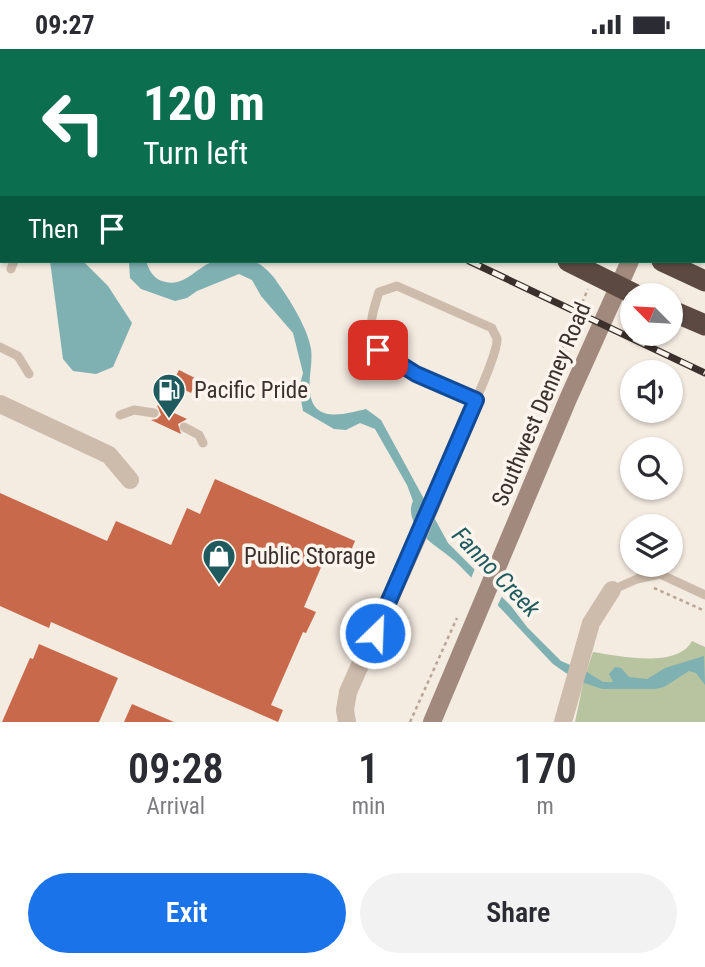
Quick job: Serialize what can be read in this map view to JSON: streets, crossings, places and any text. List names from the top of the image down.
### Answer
{
  "streets": {
    "street": ["Southwest Denney Road"]
  },
  "water": ["Fanno Creek"],
  "places": {
    "fuel station": ["Pacific Pride"],
    "shop": ["Public Storage"]
  },
  "north": "top left",
  "page": {
    "status": "09:27",
    "turn": ["120 m", "Turn left"],
    "then": "Then",
    "eta": [
      "09:28",
      "Arrival",
      "1",
      "min",
      "170",
      "m"
    ],
    "buttons": ["Exit", "Share"]
  }
}
